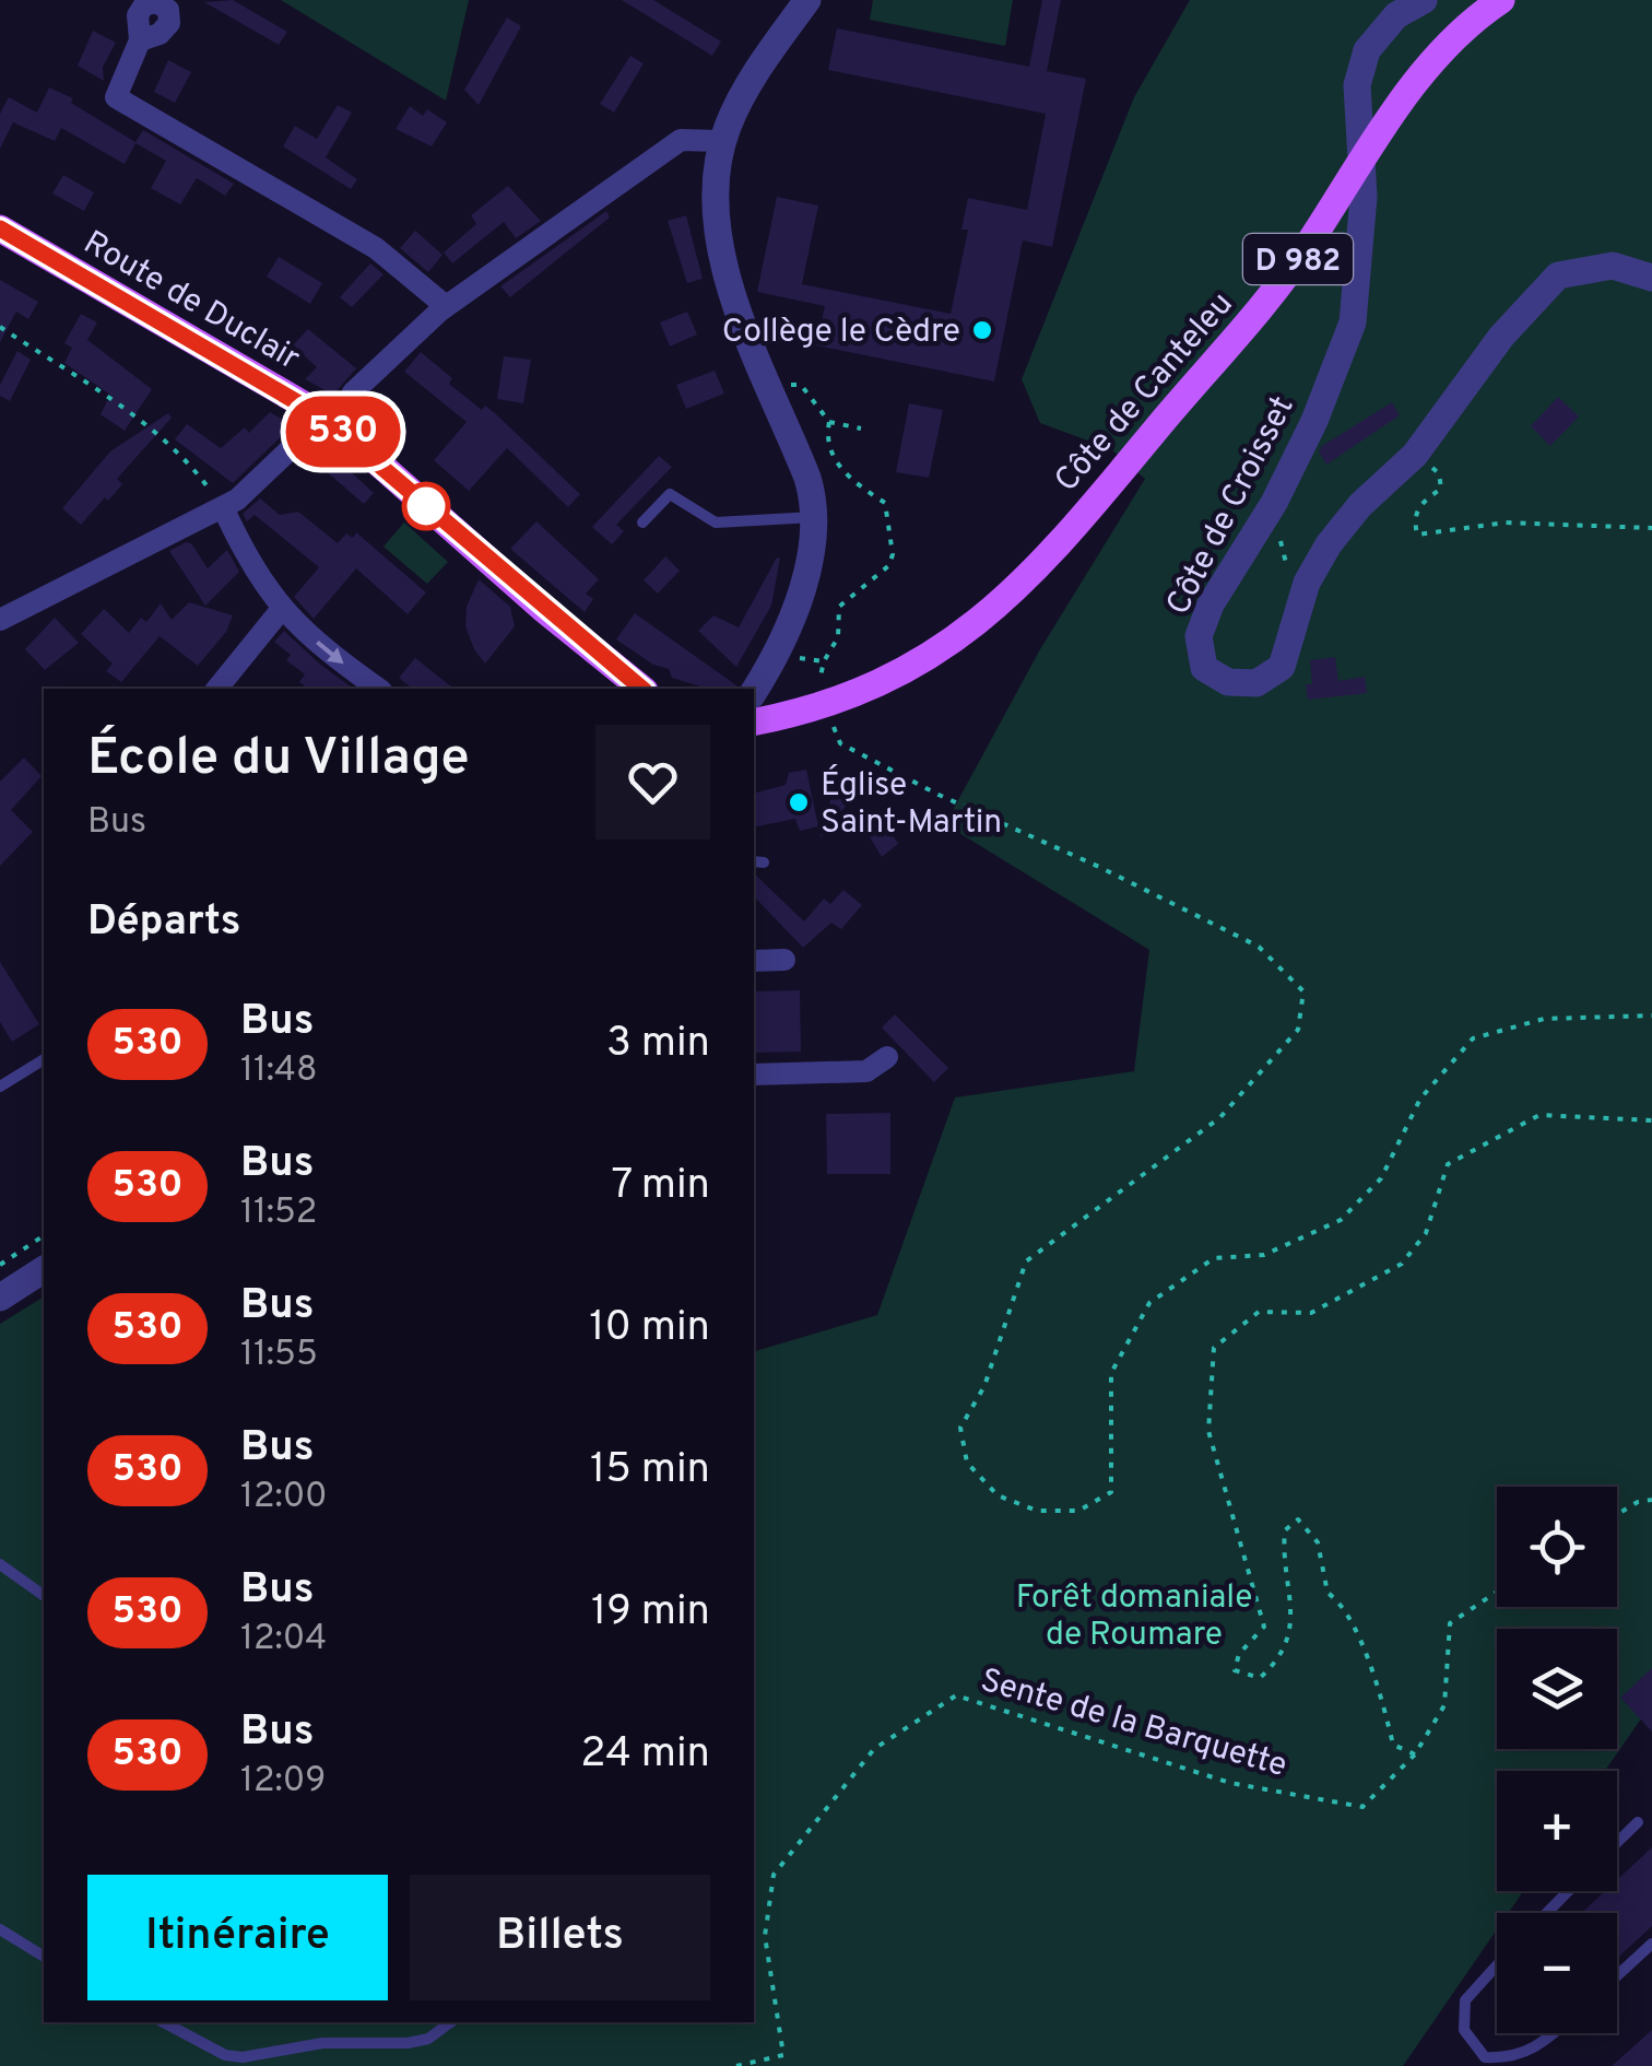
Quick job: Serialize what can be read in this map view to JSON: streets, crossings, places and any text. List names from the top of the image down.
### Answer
{
  "streets": {
    "main road": ["D 982", "Route de Duclair", "Côte de Canteleu"],
    "street": ["Côte de Croisset"],
    "path": ["Sente de la Barquette"]
  },
  "parks": ["Forêt domaniale de Roumare"],
  "places": ["Collège le Cèdre", "Église Saint-Martin"],
  "lines": ["bus line 530"],
  "page": {
    "on_map": "530",
    "heading": [
      ["École du Village", "Bus"],
      "Départs"
    ],
    "list": [
      {
        "mark": "530",
        "name": "Bus",
        "note": "11:48",
        "value": "3 min"
      },
      {
        "mark": "530",
        "name": "Bus",
        "note": "11:52",
        "value": "7 min"
      },
      {
        "mark": "530",
        "name": "Bus",
        "note": "11:55",
        "value": "10 min"
      },
      {
        "mark": "530",
        "name": "Bus",
        "note": "12:00",
        "value": "15 min"
      },
      {
        "mark": "530",
        "name": "Bus",
        "note": "12:04",
        "value": "19 min"
      },
      {
        "mark": "530",
        "name": "Bus",
        "note": "12:09",
        "value": "24 min"
      }
    ],
    "map_buttons": ["+", "−"],
    "buttons": ["Itinéraire", "Billets"]
  }
}
